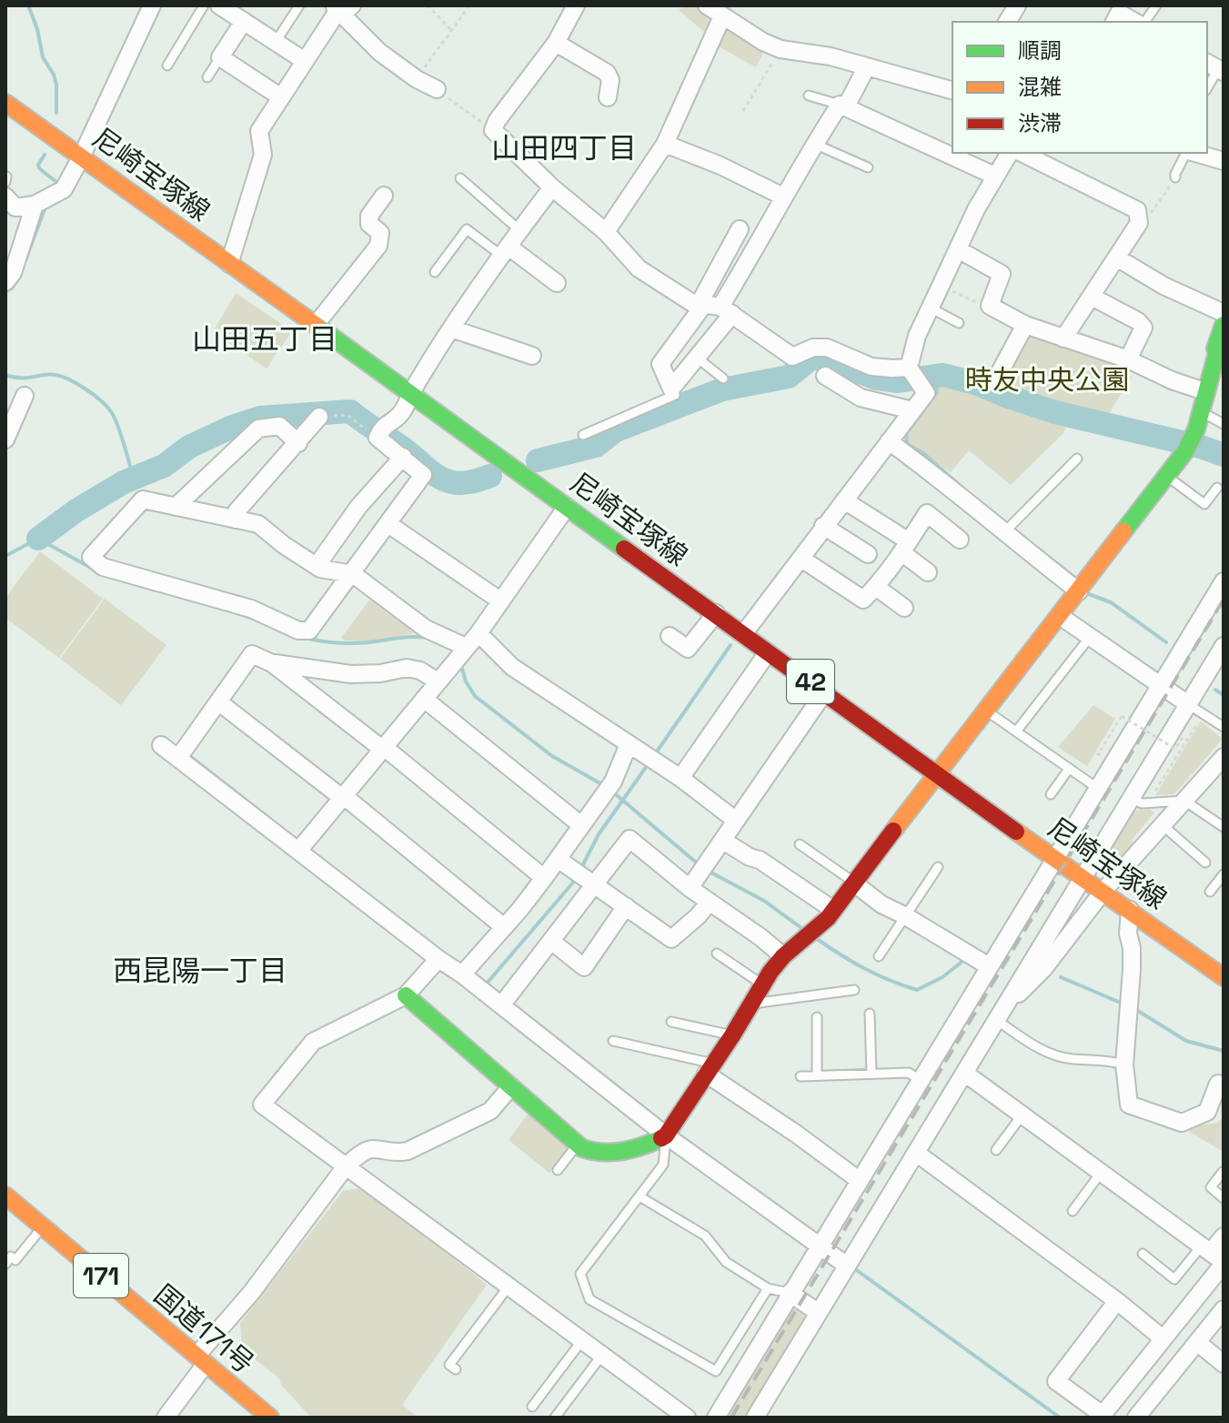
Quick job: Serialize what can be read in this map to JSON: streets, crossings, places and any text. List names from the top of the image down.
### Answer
{
  "streets": {
    "main road": [
      "尼崎宝塚線",
      "42",
      "171",
      "国道171号"
    ]
  },
  "districts": ["山田四丁目", "山田五丁目", "西昆陽一丁目"],
  "parks": ["時友中央公園"],
  "legend": ["順調", "混雑", "渋滞"]
}
